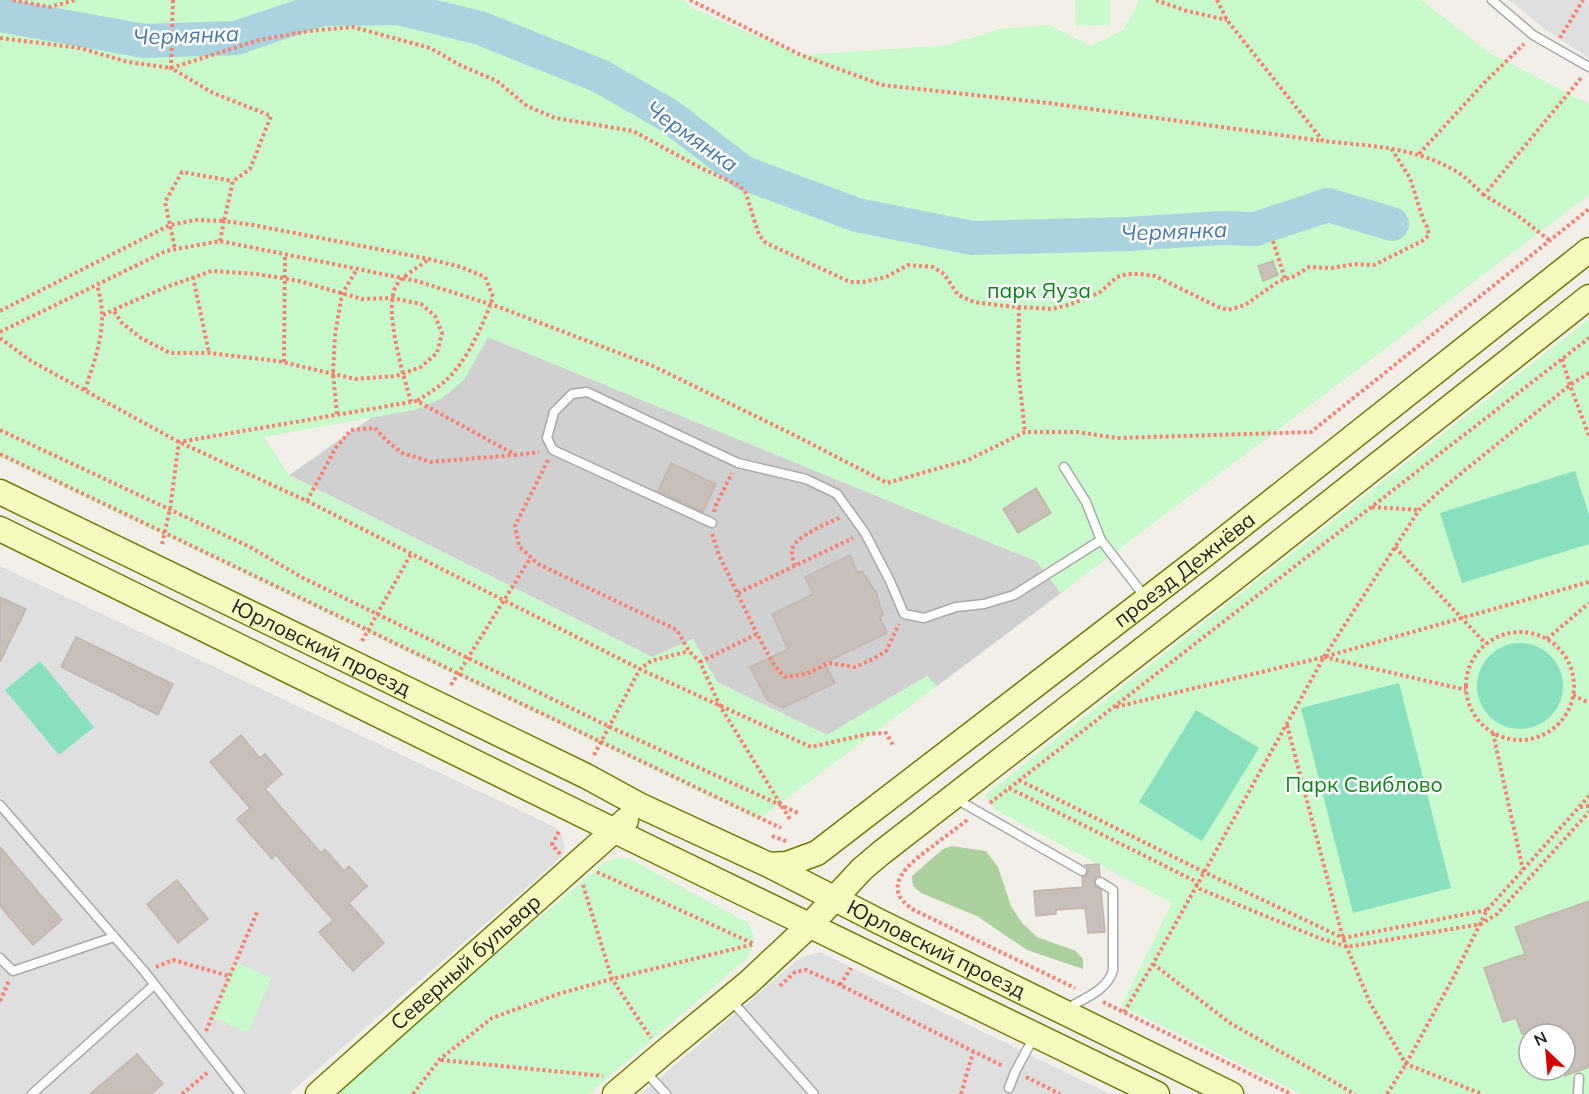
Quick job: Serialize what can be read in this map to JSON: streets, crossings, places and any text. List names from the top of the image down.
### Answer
{
  "streets": {
    "main road": ["проезд Дежнёва", "Юрловский проезд", "Северный бульвар"]
  },
  "crossings": [
    ["проезд Дежнёва", "Юрловский проезд"],
    ["Юрловский проезд", "Северный бульвар"]
  ],
  "water": ["Чермянка"],
  "parks": ["парк Яуза", "Парк Свиблово"],
  "north": "top left"
}
